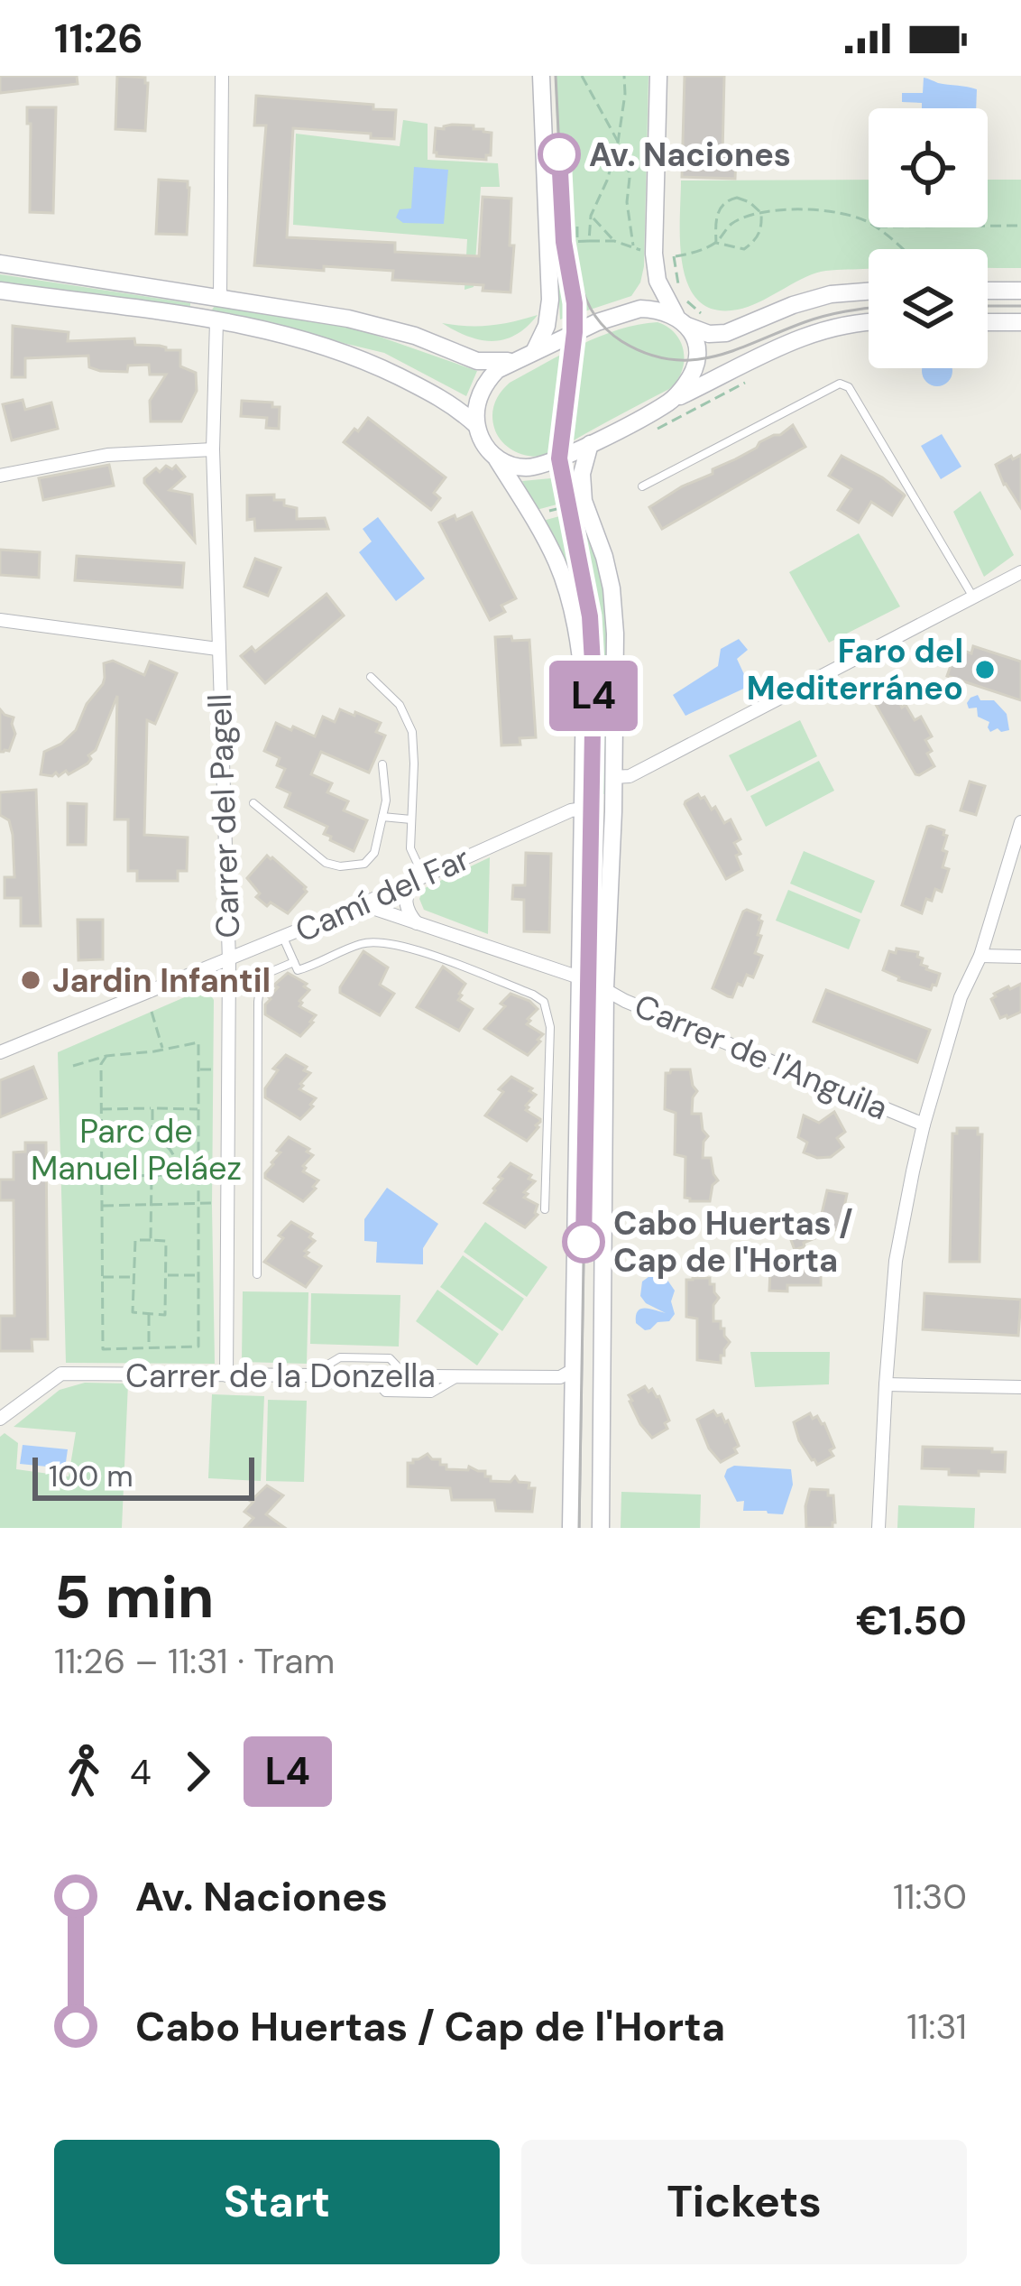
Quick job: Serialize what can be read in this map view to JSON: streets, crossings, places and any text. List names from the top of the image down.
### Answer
{
  "streets": {
    "street": [
      "Carrer del Pagell",
      "Camí del Far",
      "Carrer de l'Anguila",
      "Carrer de la Donzella"
    ]
  },
  "crossings": [
    ["Carrer del Pagell", "Camí del Far"],
    ["Carrer del Pagell", "Carrer de la Donzella"],
    ["Camí del Far", "Carrer de l'Anguila"]
  ],
  "parks": ["Parc de Manuel Peláez"],
  "places": [
    "Av. Naciones",
    "Faro del Mediterráneo",
    "Jardin Infantil",
    "Cabo Huertas / Cap de l'Horta"
  ],
  "lines": ["tram line L4"],
  "scale_bar": "100 m",
  "page": {
    "status": "11:26",
    "on_map": "L4",
    "scale": "100 m",
    "heading": ["5 min", "11:26 – 11:31 · Tram", "€1.50"],
    "legs": ["4", "L4"],
    "list": [
      {
        "name": "Av. Naciones",
        "value": "11:30"
      },
      {
        "name": "Cabo Huertas / Cap de l'Horta",
        "value": "11:31"
      }
    ],
    "buttons": ["Start", "Tickets"]
  }
}
